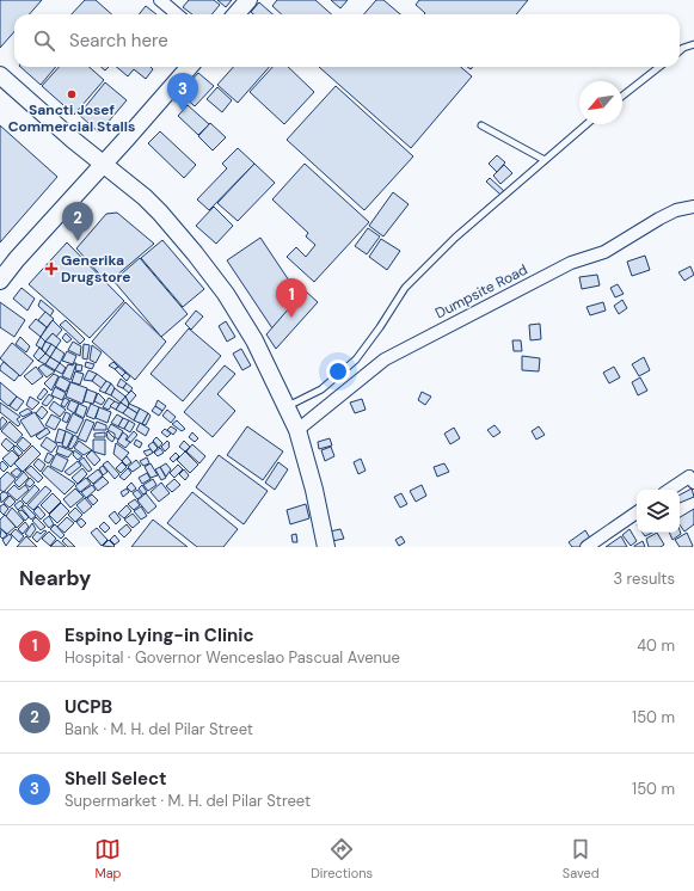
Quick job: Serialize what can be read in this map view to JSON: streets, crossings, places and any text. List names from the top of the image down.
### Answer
{
  "streets": {
    "street": ["Dumpsite Road"]
  },
  "places": {
    "other": ["Sancti Josef Commercial Stalls"],
    "health": ["Generika Drugstore"]
  },
  "north": "bottom left",
  "page": {
    "search": "Search here",
    "pins": ["3", "2", "1"],
    "heading": ["Nearby", "3 results"],
    "list": [
      {
        "mark": "1",
        "name": "Espino Lying-in Clinic",
        "note": "Hospital · Governor Wenceslao Pascual Avenue",
        "value": "40 m"
      },
      {
        "mark": "2",
        "name": "UCPB",
        "note": "Bank · M. H. del Pilar Street",
        "value": "150 m"
      },
      {
        "mark": "3",
        "name": "Shell Select",
        "note": "Supermarket · M. H. del Pilar Street",
        "value": "150 m"
      }
    ],
    "nav": ["Map", "Directions", "Saved"]
  }
}
